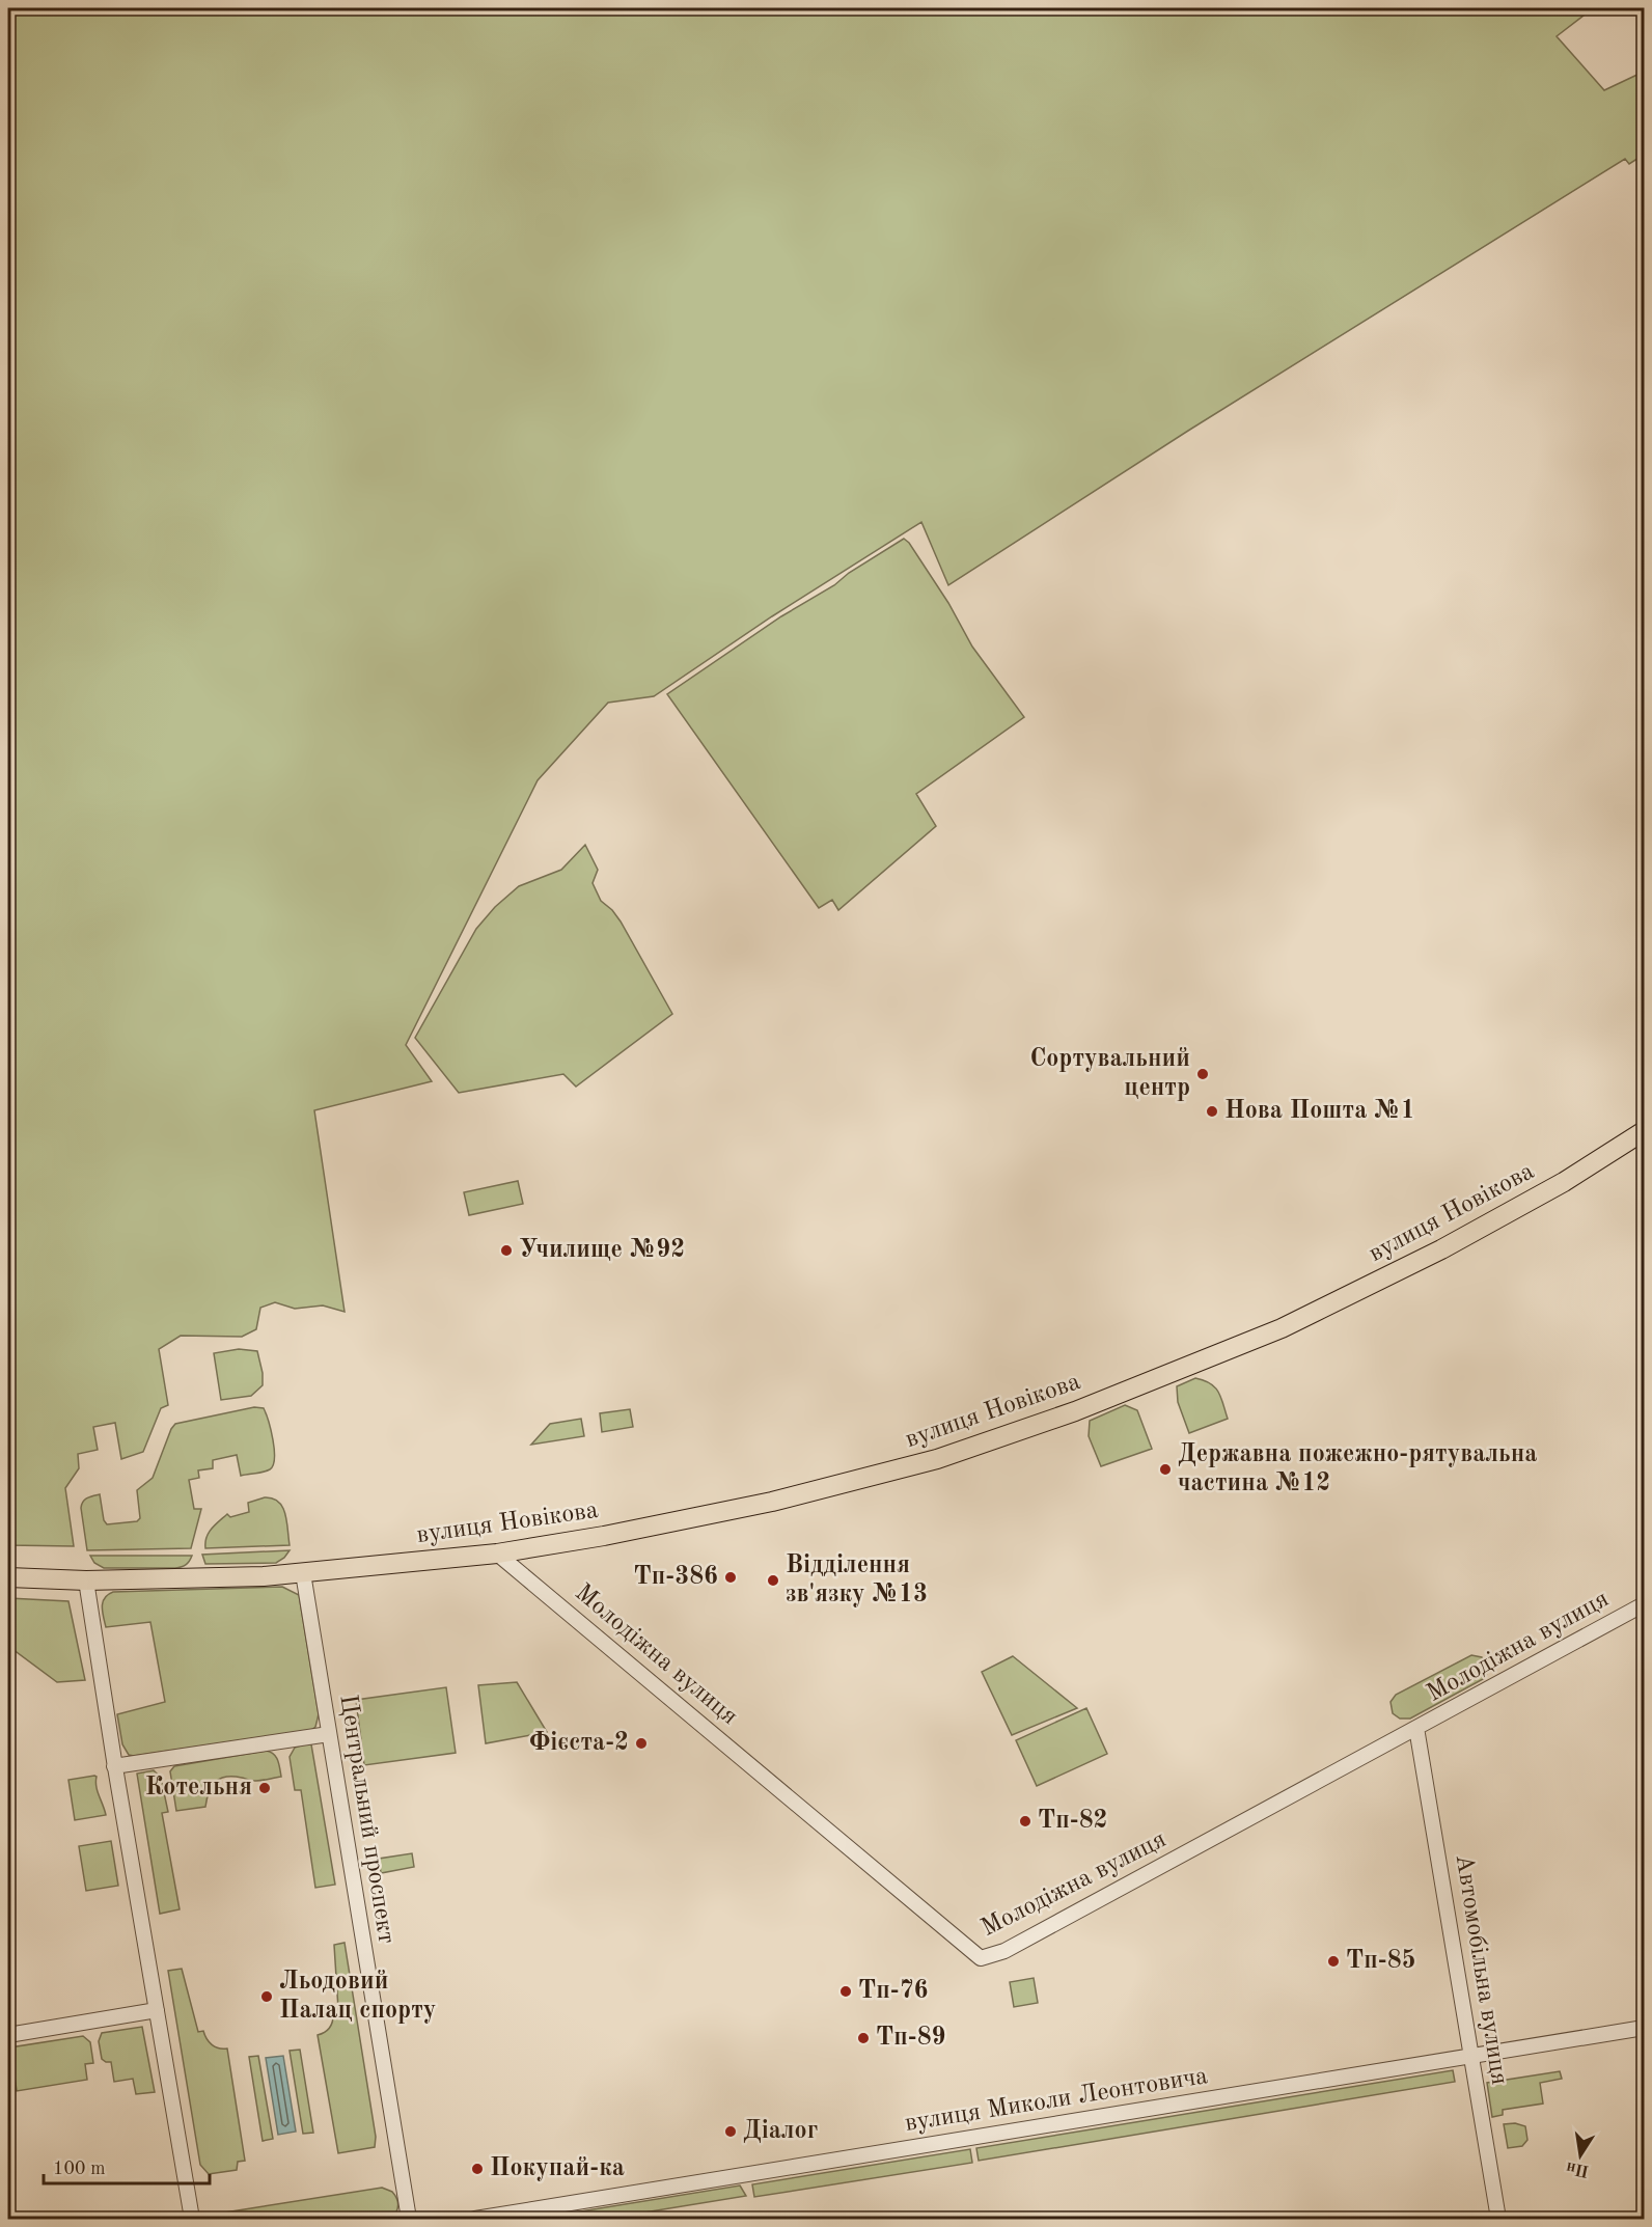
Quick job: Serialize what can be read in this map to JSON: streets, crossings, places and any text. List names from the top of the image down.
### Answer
{
  "streets": {
    "main road": ["вулиця Новікова"],
    "street": [
      "Молодіжна вулиця",
      "Центральний проспект",
      "Автомобільна вулиця",
      "вулиця Миколи Леонтовича"
    ]
  },
  "crossings": [
    ["вулиця Новікова", "Молодіжна вулиця"],
    ["вулиця Новікова", "Центральний проспект"],
    ["Молодіжна вулиця", "Автомобільна вулиця"],
    ["Автомобільна вулиця", "вулиця Миколи Леонтовича"]
  ],
  "places": [
    "Сортувальний центр",
    "Нова Пошта №1",
    "Училище №92",
    "Державна пожежно-рятувальна частина №12",
    "Тп-386",
    "Відділення зв'язку №13",
    "Фiєста-2",
    "Котельня",
    "Тп-82",
    "Тп-85",
    "Тп-76",
    "Льодовий Палац спорту",
    "Тп-89",
    "Діалог",
    "Покупай-ка"
  ],
  "scale_bar": "100 m",
  "north": "bottom"
}
